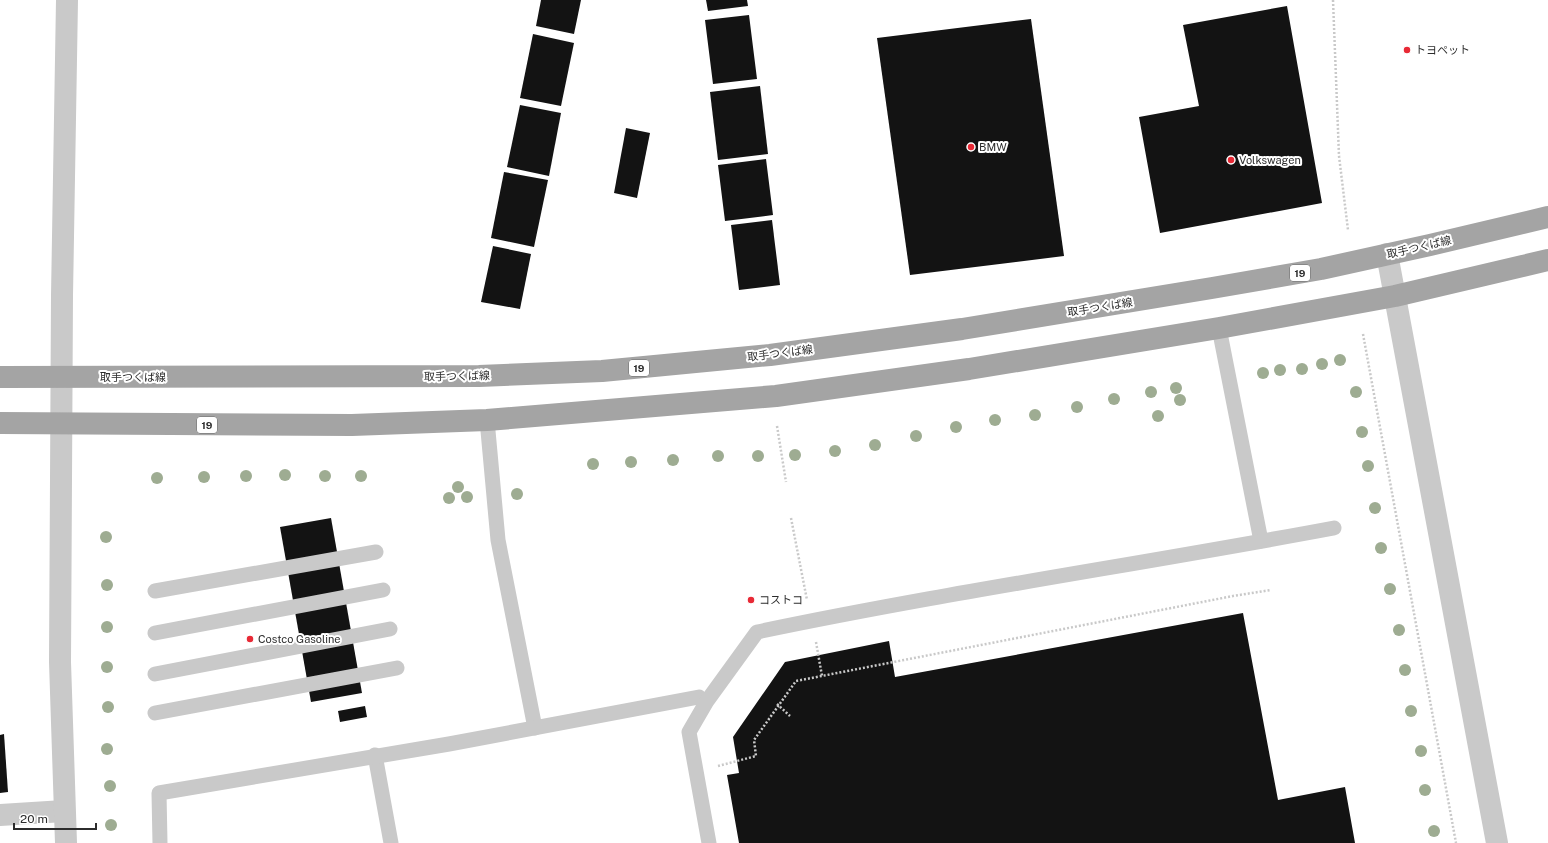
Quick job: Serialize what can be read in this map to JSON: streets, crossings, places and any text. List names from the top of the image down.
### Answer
{
  "streets": {
    "main road": ["取手つくば線", "19"]
  },
  "places": [
    "トヨペット",
    "BMW",
    "Volkswagen",
    "コストコ",
    "Costco Gasoline"
  ],
  "scale_bar": "20 m"
}
